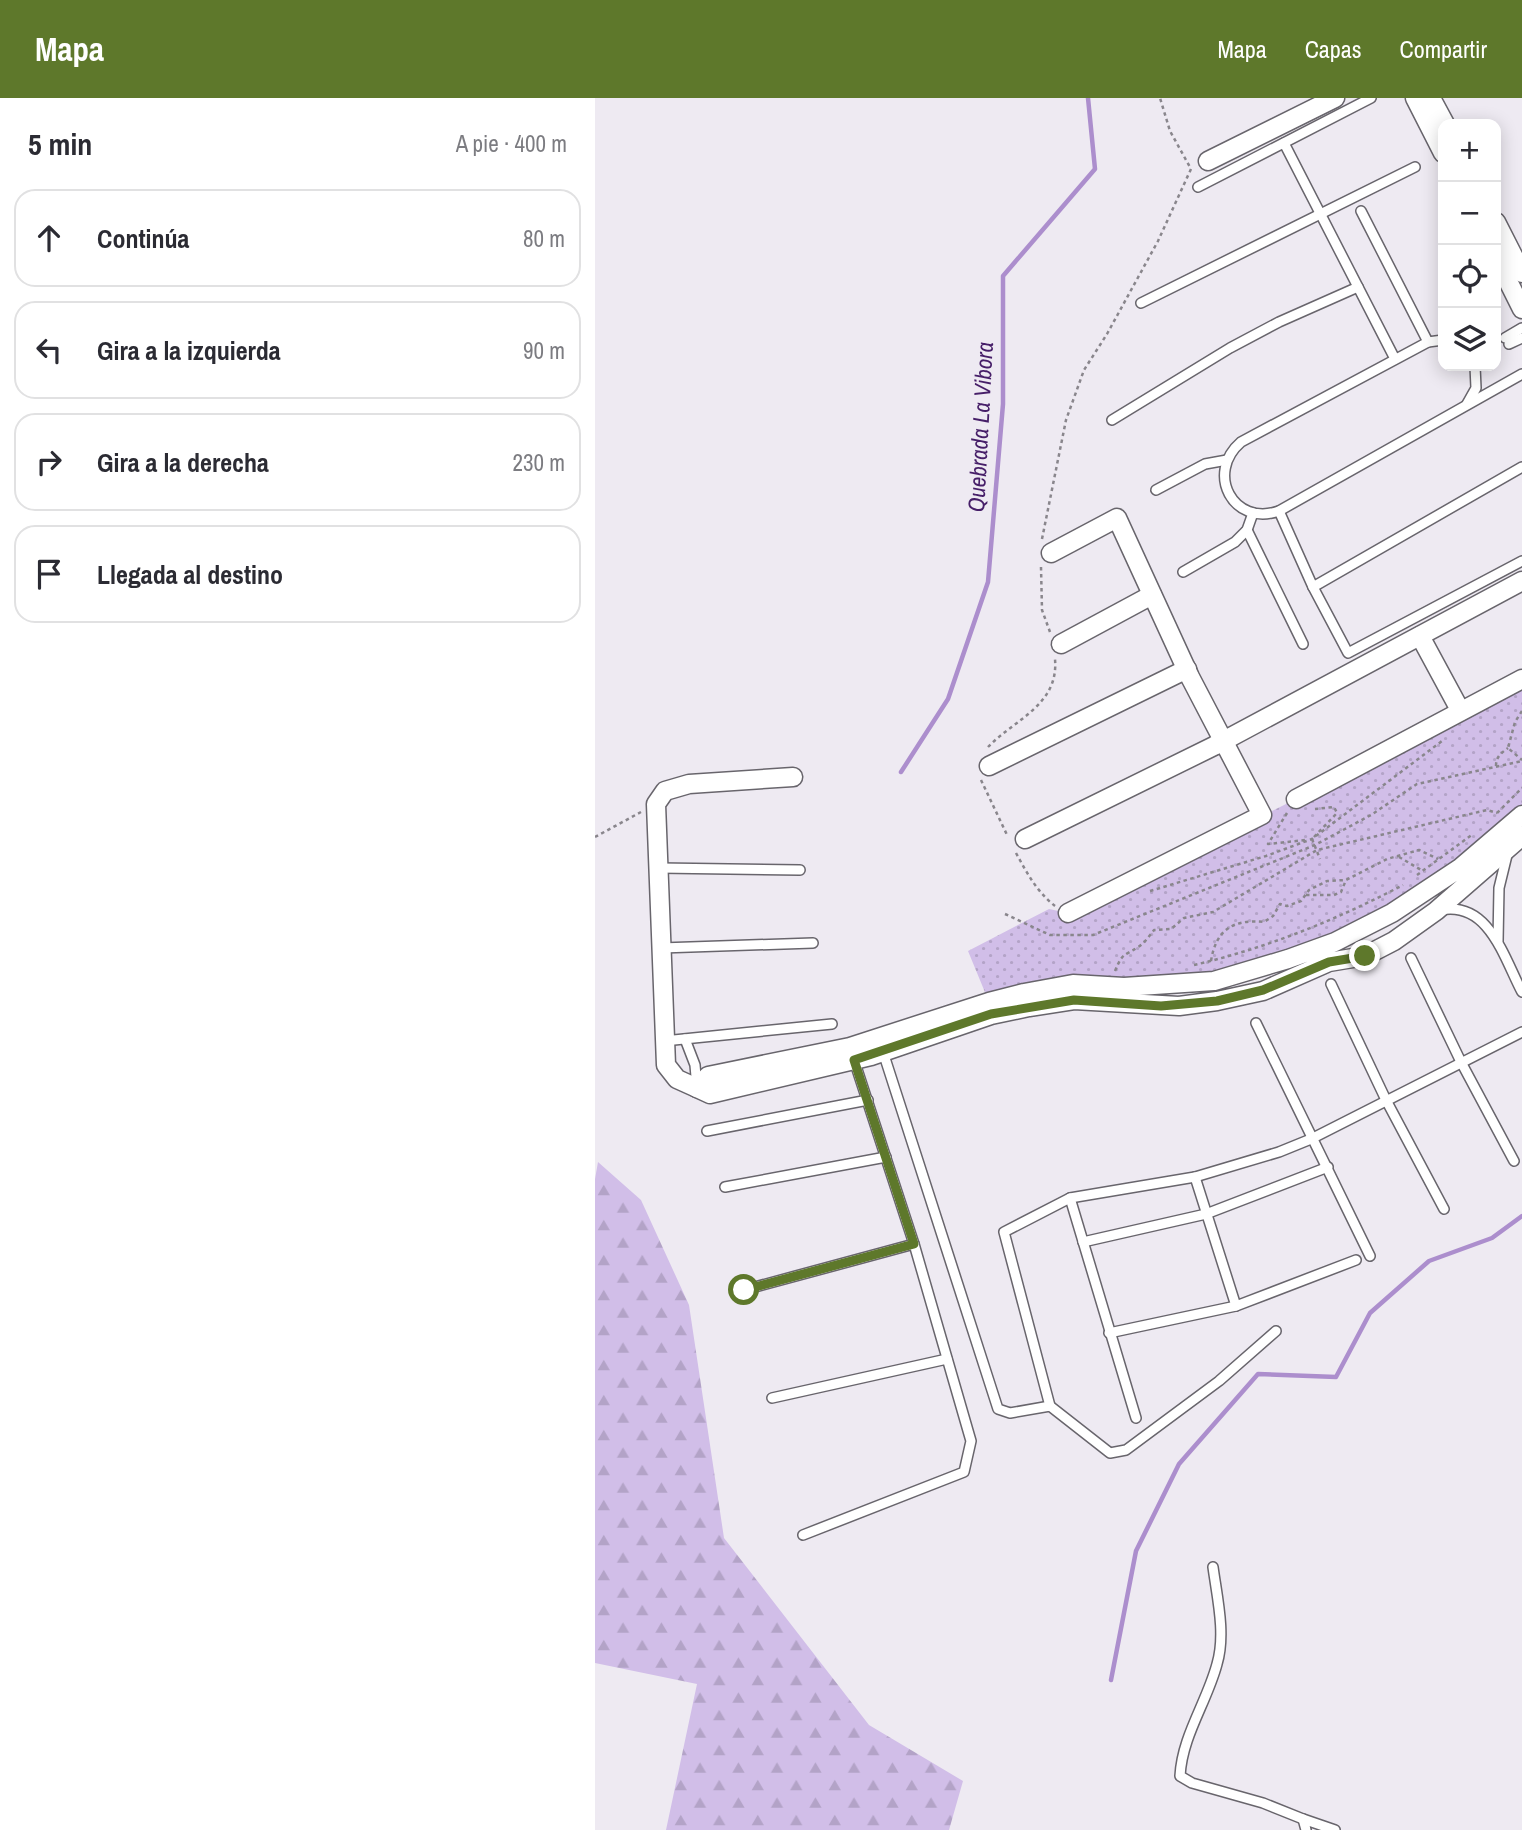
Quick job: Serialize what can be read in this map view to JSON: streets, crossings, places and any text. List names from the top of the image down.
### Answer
{
  "water": ["Quebrada La Vibora"],
  "page": {
    "header": "Mapa",
    "nav": ["Mapa", "Capas", "Compartir"],
    "heading": ["5 min", "A pie · 400 m"],
    "map_buttons": ["+", "−"],
    "list": [
      ["Continúa", "80 m"],
      ["Gira a la izquierda", "90 m"],
      ["Gira a la derecha", "230 m"],
      "Llegada al destino"
    ]
  }
}
